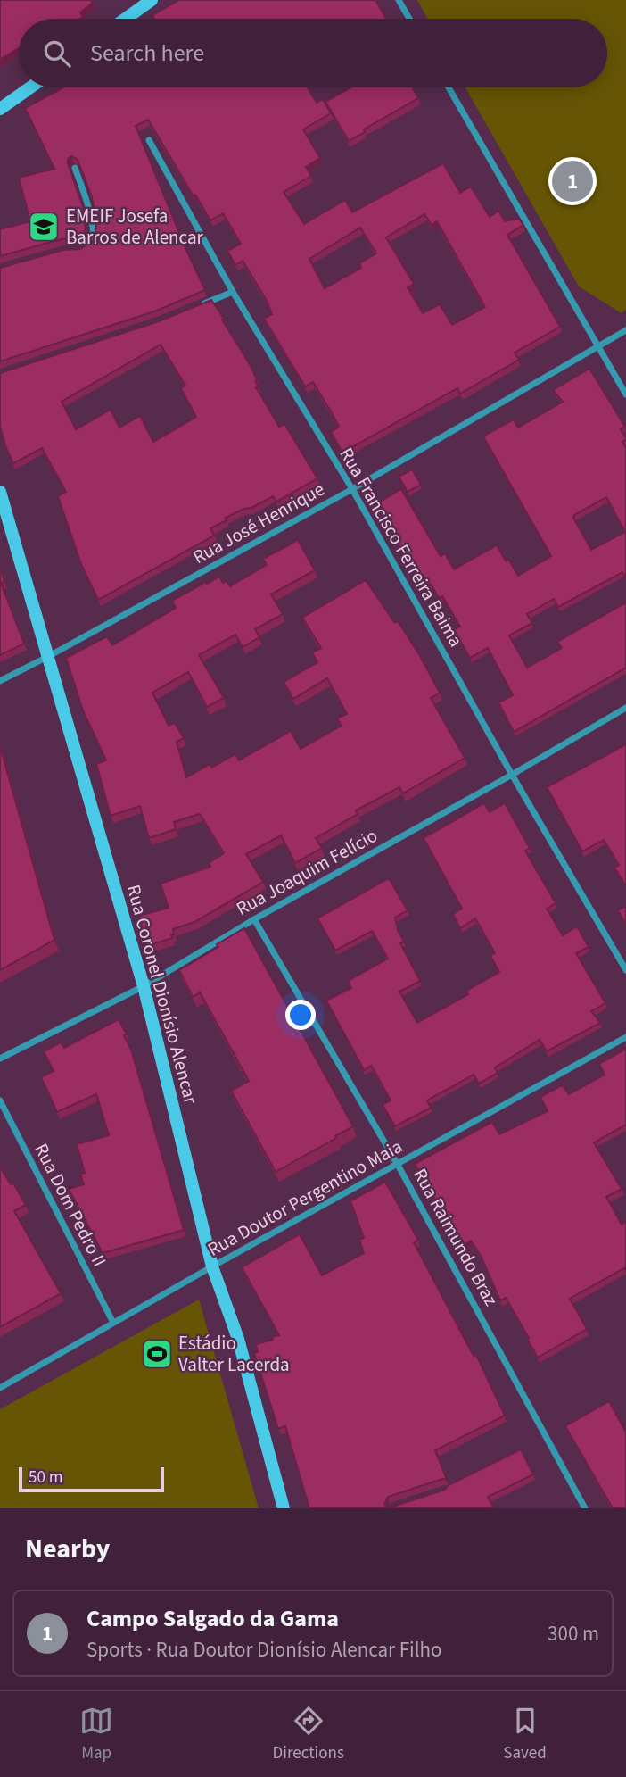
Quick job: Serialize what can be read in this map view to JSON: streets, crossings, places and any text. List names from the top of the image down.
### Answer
{
  "streets": {
    "main road": ["Rua Coronel Dionísio Alencar"],
    "street": [
      "Rua José Henrique",
      "Rua Francisco Ferreira Baima",
      "Rua Joaquim Felício",
      "Rua Doutor Pergentino Maia",
      "Rua Dom Pedro II",
      "Rua Raimundo Braz"
    ]
  },
  "crossings": [
    ["Rua José Henrique", "Rua Francisco Ferreira Baima"],
    ["Rua José Henrique", "Rua Coronel Dionísio Alencar"],
    ["Rua Francisco Ferreira Baima", "Rua Joaquim Felício"],
    ["Rua Joaquim Felício", "Rua Coronel Dionísio Alencar"],
    ["Rua Joaquim Felício", "Rua Raimundo Braz"],
    ["Rua Coronel Dionísio Alencar", "Rua Doutor Pergentino Maia"],
    ["Rua Doutor Pergentino Maia", "Rua Dom Pedro II"],
    ["Rua Doutor Pergentino Maia", "Rua Raimundo Braz"]
  ],
  "places": {
    "school or university": ["EMEIF Josefa Barros de Alencar"],
    "sports": ["Estádio Valter Lacerda"]
  },
  "scale_bar": "50 m",
  "page": {
    "search": "Search here",
    "pins": "1",
    "scale": "50 m",
    "heading": "Nearby",
    "list": [
      {
        "mark": "1",
        "name": "Campo Salgado da Gama",
        "note": "Sports · Rua Doutor Dionísio Alencar Filho",
        "value": "300 m"
      }
    ],
    "nav": ["Map", "Directions", "Saved"]
  }
}
